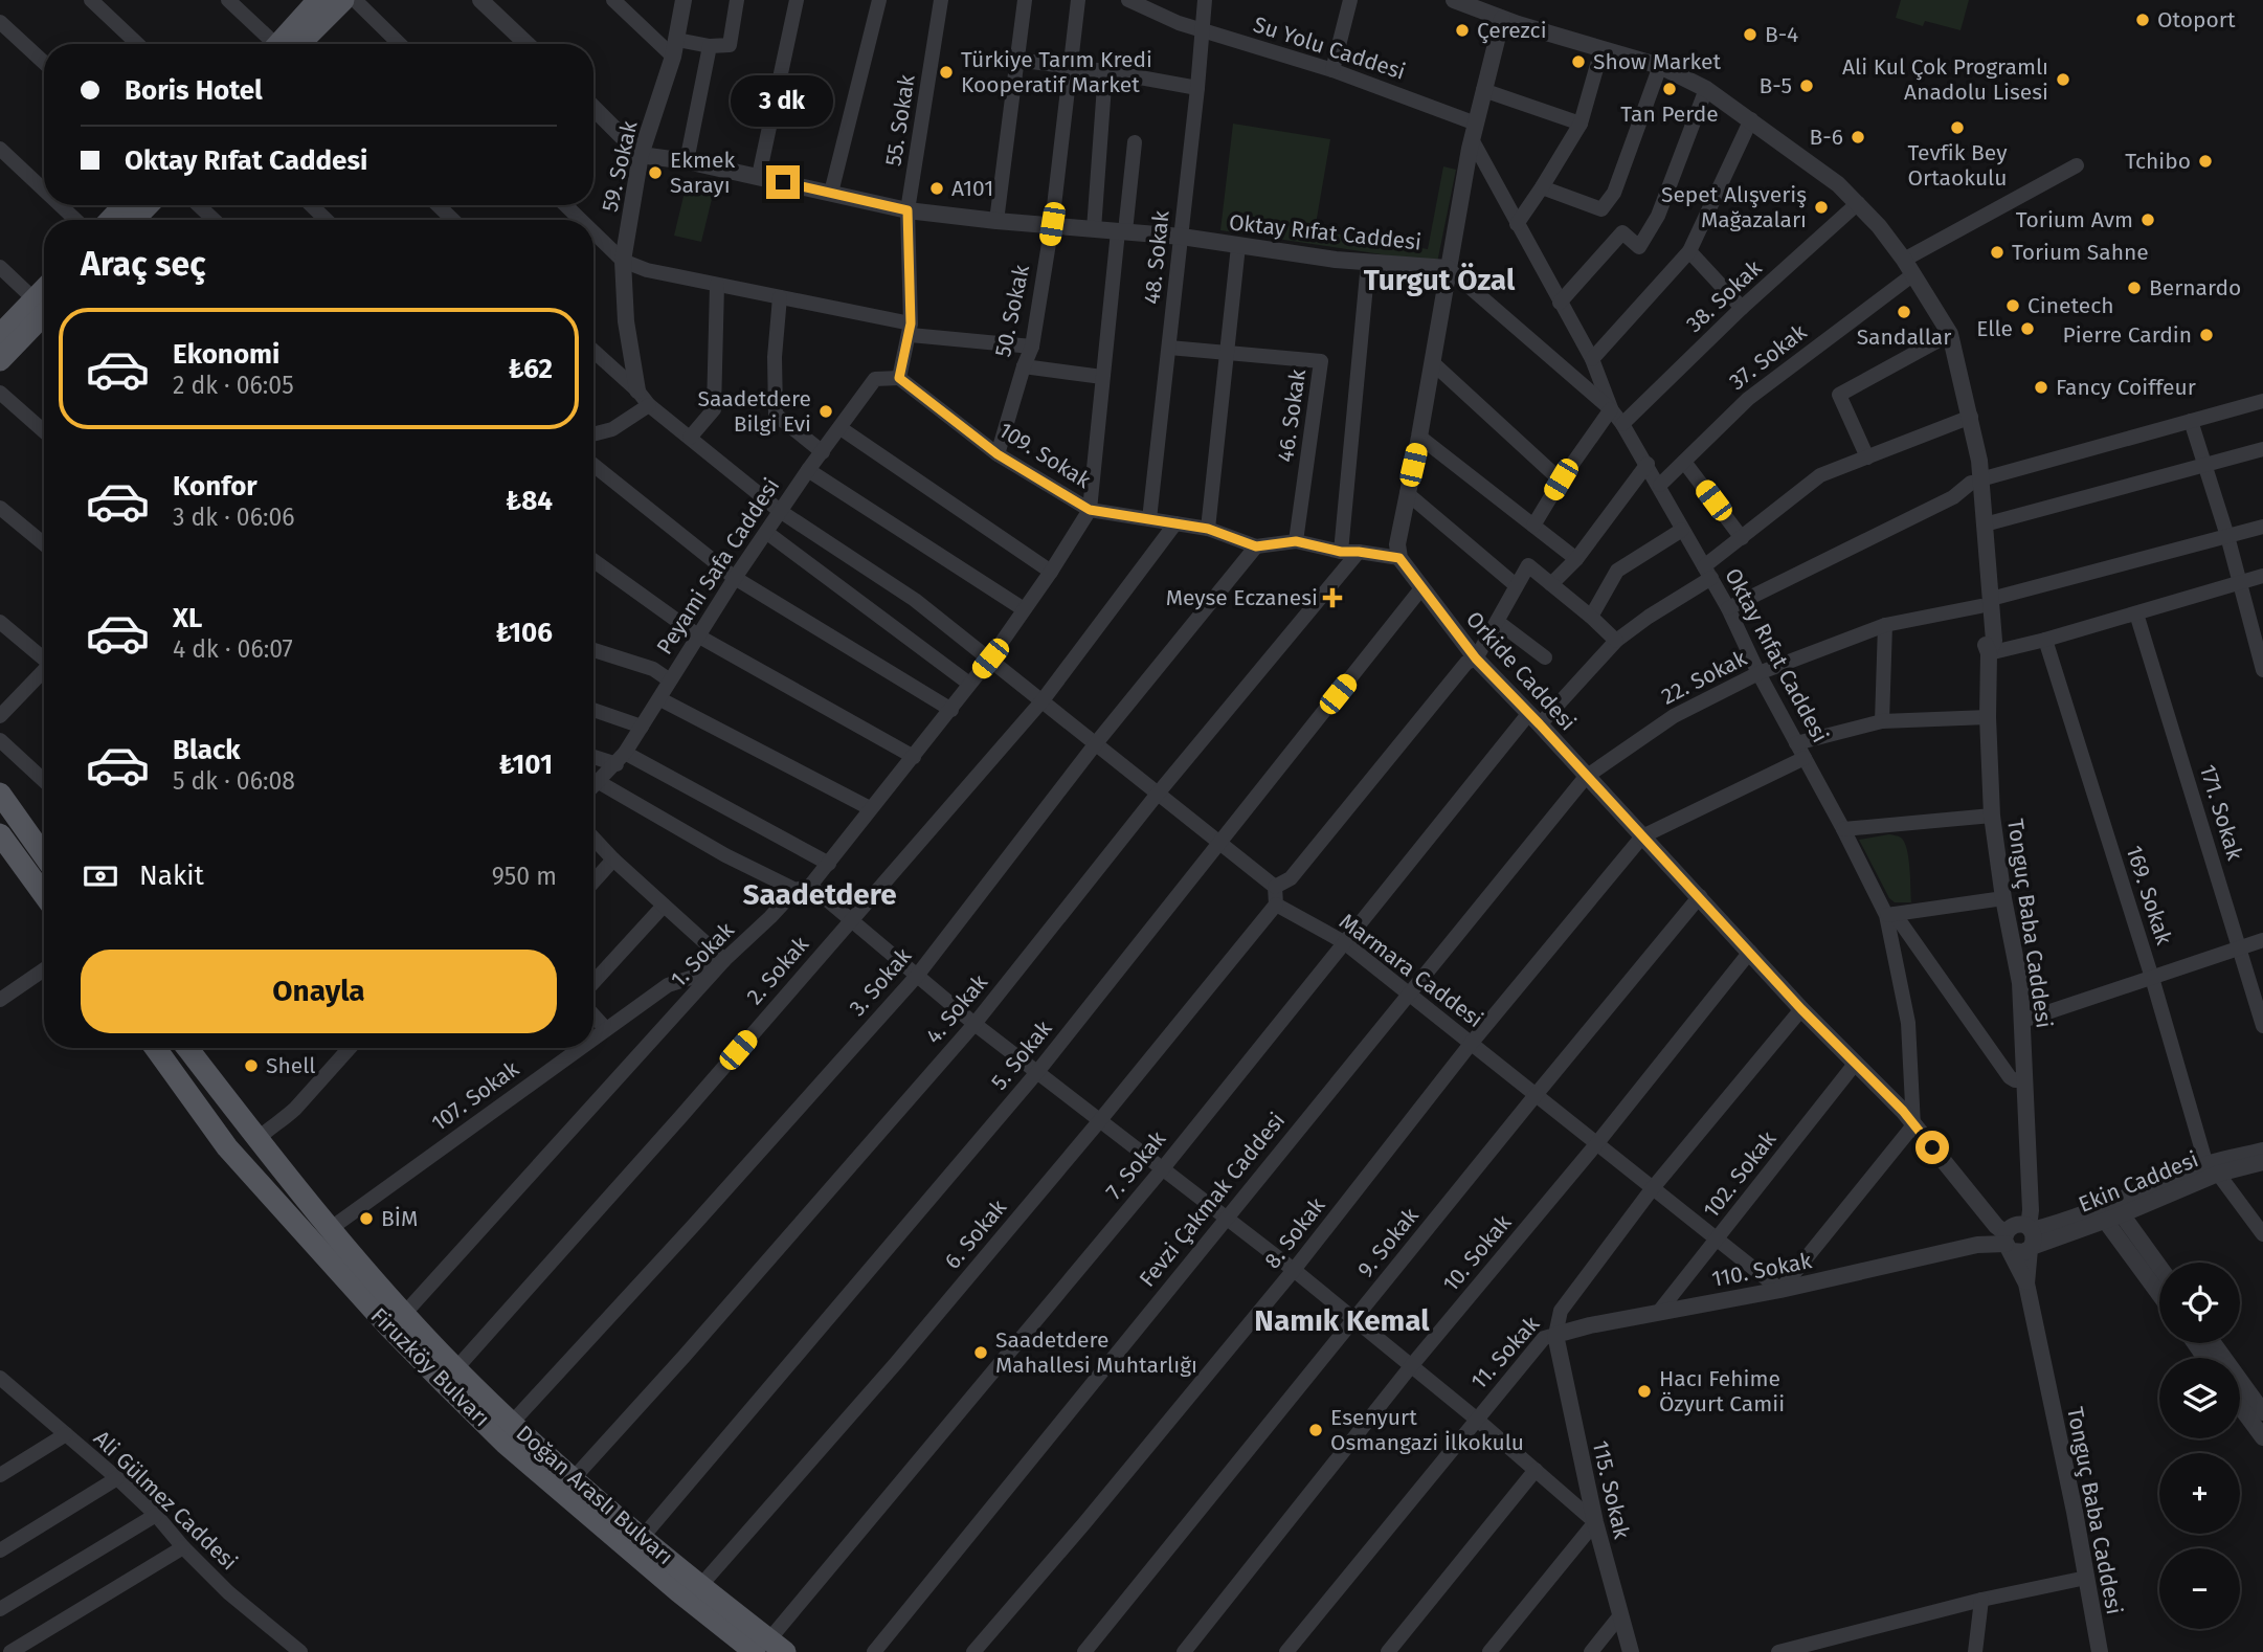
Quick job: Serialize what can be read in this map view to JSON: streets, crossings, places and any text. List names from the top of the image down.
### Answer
{
  "streets": {
    "main road": ["Firuzköy Bulvarı", "Doğan Araslı Bulvarı"],
    "street": [
      "Su Yolu Caddesi",
      "55. Sokak",
      "59. Sokak",
      "Oktay Rıfat Caddesi",
      "48. Sokak",
      "38. Sokak",
      "50. Sokak",
      "37. Sokak",
      "46. Sokak",
      "109. Sokak",
      "Peyami Safa Caddesi",
      "Orkide Caddesi",
      "22. Sokak",
      "171. Sokak",
      "169. Sokak",
      "Tonguç Baba Caddesi",
      "1. Sokak",
      "2. Sokak",
      "Marmara Caddesi",
      "3. Sokak",
      "4. Sokak",
      "5. Sokak",
      "107. Sokak",
      "7. Sokak",
      "102. Sokak",
      "Ekin Caddesi",
      "Fevzi Çakmak Caddesi",
      "8. Sokak",
      "6. Sokak",
      "9. Sokak",
      "10. Sokak",
      "110. Sokak",
      "11. Sokak",
      "115. Sokak",
      "Ali Gülmez Caddesi"
    ]
  },
  "crossings": [
    ["Su Yolu Caddesi", "48. Sokak"],
    ["55. Sokak", "Oktay Rıfat Caddesi"],
    ["55. Sokak", "109. Sokak"],
    ["55. Sokak", "Peyami Safa Caddesi"],
    ["59. Sokak", "Oktay Rıfat Caddesi"],
    ["Oktay Rıfat Caddesi", "48. Sokak"],
    ["Oktay Rıfat Caddesi", "38. Sokak"],
    ["Oktay Rıfat Caddesi", "50. Sokak"],
    ["Oktay Rıfat Caddesi", "37. Sokak"],
    ["Oktay Rıfat Caddesi", "Orkide Caddesi"],
    ["Oktay Rıfat Caddesi", "22. Sokak"],
    ["Oktay Rıfat Caddesi", "7. Sokak"],
    ["48. Sokak", "46. Sokak"],
    ["48. Sokak", "109. Sokak"],
    ["38. Sokak", "Tonguç Baba Caddesi"],
    ["50. Sokak", "109. Sokak"],
    ["37. Sokak", "Tonguç Baba Caddesi"],
    ["46. Sokak", "109. Sokak"],
    ["109. Sokak", "Peyami Safa Caddesi"],
    ["109. Sokak", "Orkide Caddesi"],
    ["109. Sokak", "1. Sokak"],
    ["109. Sokak", "2. Sokak"],
    ["109. Sokak", "3. Sokak"],
    ["109. Sokak", "4. Sokak"],
    ["Orkide Caddesi", "22. Sokak"],
    ["Orkide Caddesi", "Tonguç Baba Caddesi"],
    ["Orkide Caddesi", "5. Sokak"],
    ["Orkide Caddesi", "7. Sokak"],
    ["Orkide Caddesi", "102. Sokak"],
    ["Orkide Caddesi", "Ekin Caddesi"],
    ["Orkide Caddesi", "Fevzi Çakmak Caddesi"],
    ["Orkide Caddesi", "8. Sokak"],
    ["Orkide Caddesi", "9. Sokak"],
    ["Orkide Caddesi", "10. Sokak"],
    ["Orkide Caddesi", "11. Sokak"],
    ["22. Sokak", "Tonguç Baba Caddesi"],
    ["22. Sokak", "Fevzi Çakmak Caddesi"],
    ["169. Sokak", "Ekin Caddesi"],
    ["Tonguç Baba Caddesi", "7. Sokak"],
    ["Tonguç Baba Caddesi", "Ekin Caddesi"],
    ["1. Sokak", "107. Sokak"],
    ["1. Sokak", "Doğan Araslı Bulvarı"],
    ["2. Sokak", "Doğan Araslı Bulvarı"],
    ["Marmara Caddesi", "7. Sokak"],
    ["Marmara Caddesi", "102. Sokak"],
    ["Marmara Caddesi", "Fevzi Çakmak Caddesi"],
    ["Marmara Caddesi", "8. Sokak"],
    ["Marmara Caddesi", "6. Sokak"],
    ["Marmara Caddesi", "9. Sokak"],
    ["Marmara Caddesi", "10. Sokak"],
    ["Marmara Caddesi", "110. Sokak"],
    ["Marmara Caddesi", "11. Sokak"],
    ["3. Sokak", "Doğan Araslı Bulvarı"],
    ["4. Sokak", "Doğan Araslı Bulvarı"],
    ["5. Sokak", "Doğan Araslı Bulvarı"],
    ["107. Sokak", "Doğan Araslı Bulvarı"],
    ["7. Sokak", "Firuzköy Bulvarı"],
    ["7. Sokak", "Doğan Araslı Bulvarı"],
    ["102. Sokak", "110. Sokak"],
    ["Ekin Caddesi", "110. Sokak"],
    ["6. Sokak", "Doğan Araslı Bulvarı"],
    ["110. Sokak", "11. Sokak"],
    ["110. Sokak", "115. Sokak"],
    ["11. Sokak", "115. Sokak"],
    ["Firuzköy Bulvarı", "Doğan Araslı Bulvarı"]
  ],
  "districts": ["Turgut Özal", "Saadetdere", "Namık Kemal"],
  "places": {
    "other": [
      "Otoport",
      "Çerezci",
      "B-4",
      "Show Market",
      "Türkiye Tarım Kredi Kooperatif Market",
      "Ali Kul Çok Programlı Anadolu Lisesi",
      "B-5",
      "Tan Perde",
      "Tevfik Bey Ortaokulu",
      "B-6",
      "Tchibo",
      "Ekmek Sarayı",
      "A101",
      "Sepet Alışveriş Mağazaları",
      "Torium Avm",
      "Torium Sahne",
      "Bernardo",
      "Cinetech",
      "Sandallar",
      "Elle",
      "Pierre Cardin",
      "Fancy Coiffeur",
      "Saadetdere Bilgi Evi",
      "Shell",
      "BİM",
      "Saadetdere Mahallesi Muhtarlığı",
      "Hacı Fehime Özyurt Camii",
      "Esenyurt Osmangazi İlkokulu"
    ],
    "health": ["Meyse Eczanesi"]
  },
  "page": {
    "banner": ["Boris Hotel", "Oktay Rıfat Caddesi"],
    "bubble": "3 dk",
    "heading": "Araç seç",
    "list": [
      {
        "name": "Ekonomi",
        "note": "2 dk · 06:05",
        "value": "₺62"
      },
      {
        "name": "Konfor",
        "note": "3 dk · 06:06",
        "value": "₺84"
      },
      {
        "name": "XL",
        "note": "4 dk · 06:07",
        "value": "₺106"
      },
      {
        "name": "Black",
        "note": "5 dk · 06:08",
        "value": "₺101"
      }
    ],
    "pay": ["Nakit", "950 m"],
    "buttons": "Onayla",
    "map_buttons": ["+", "−"]
  }
}
